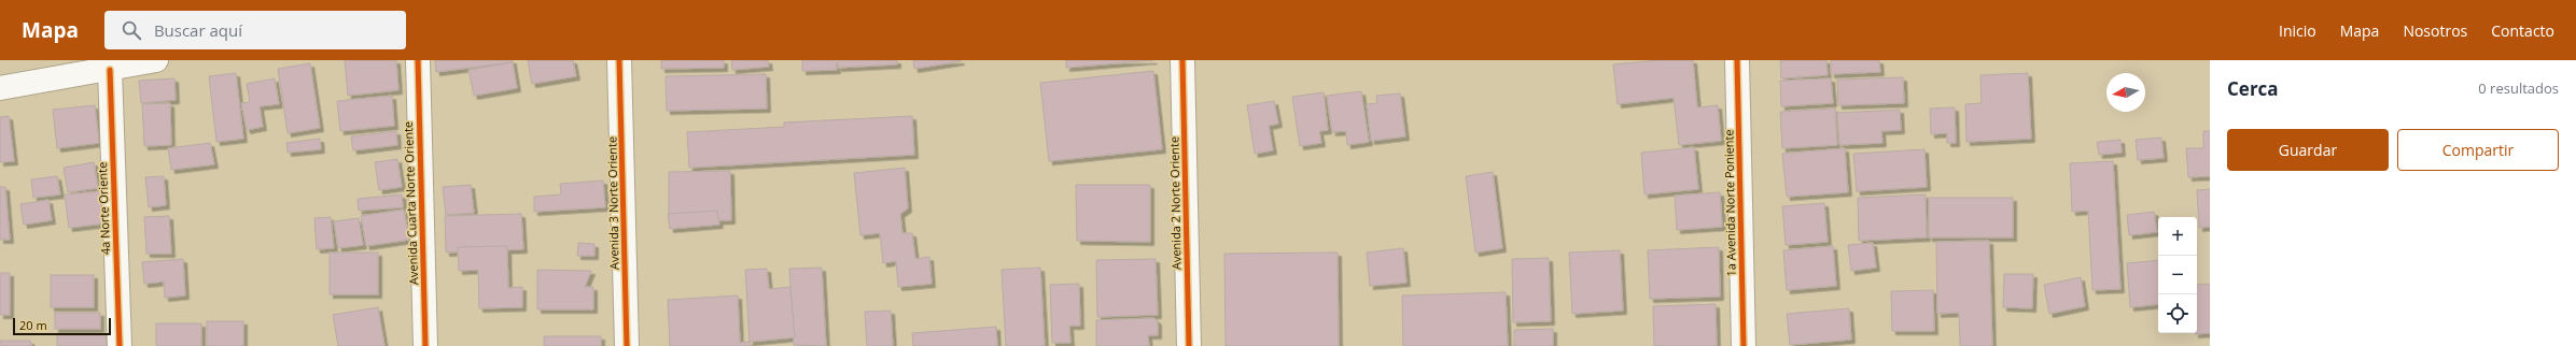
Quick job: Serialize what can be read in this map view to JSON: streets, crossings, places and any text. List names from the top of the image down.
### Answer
{
  "streets": {
    "street": [
      "Avenida Cuarta Norte Oriente",
      "Avenida 3 Norte Oriente",
      "Avenida 2 Norte Oriente",
      "1a Avenida Norte Poniente",
      "4a Norte Oriente"
    ]
  },
  "scale_bar": "20 m",
  "north": "left",
  "page": {
    "header": "Mapa",
    "search": "Buscar aquí",
    "nav": [
      "Inicio",
      "Mapa",
      "Nosotros",
      "Contacto"
    ],
    "heading": ["Cerca", "0 resultados"],
    "buttons": ["Guardar", "Compartir"],
    "map_buttons": ["+", "−"],
    "scale": "20 m"
  }
}
